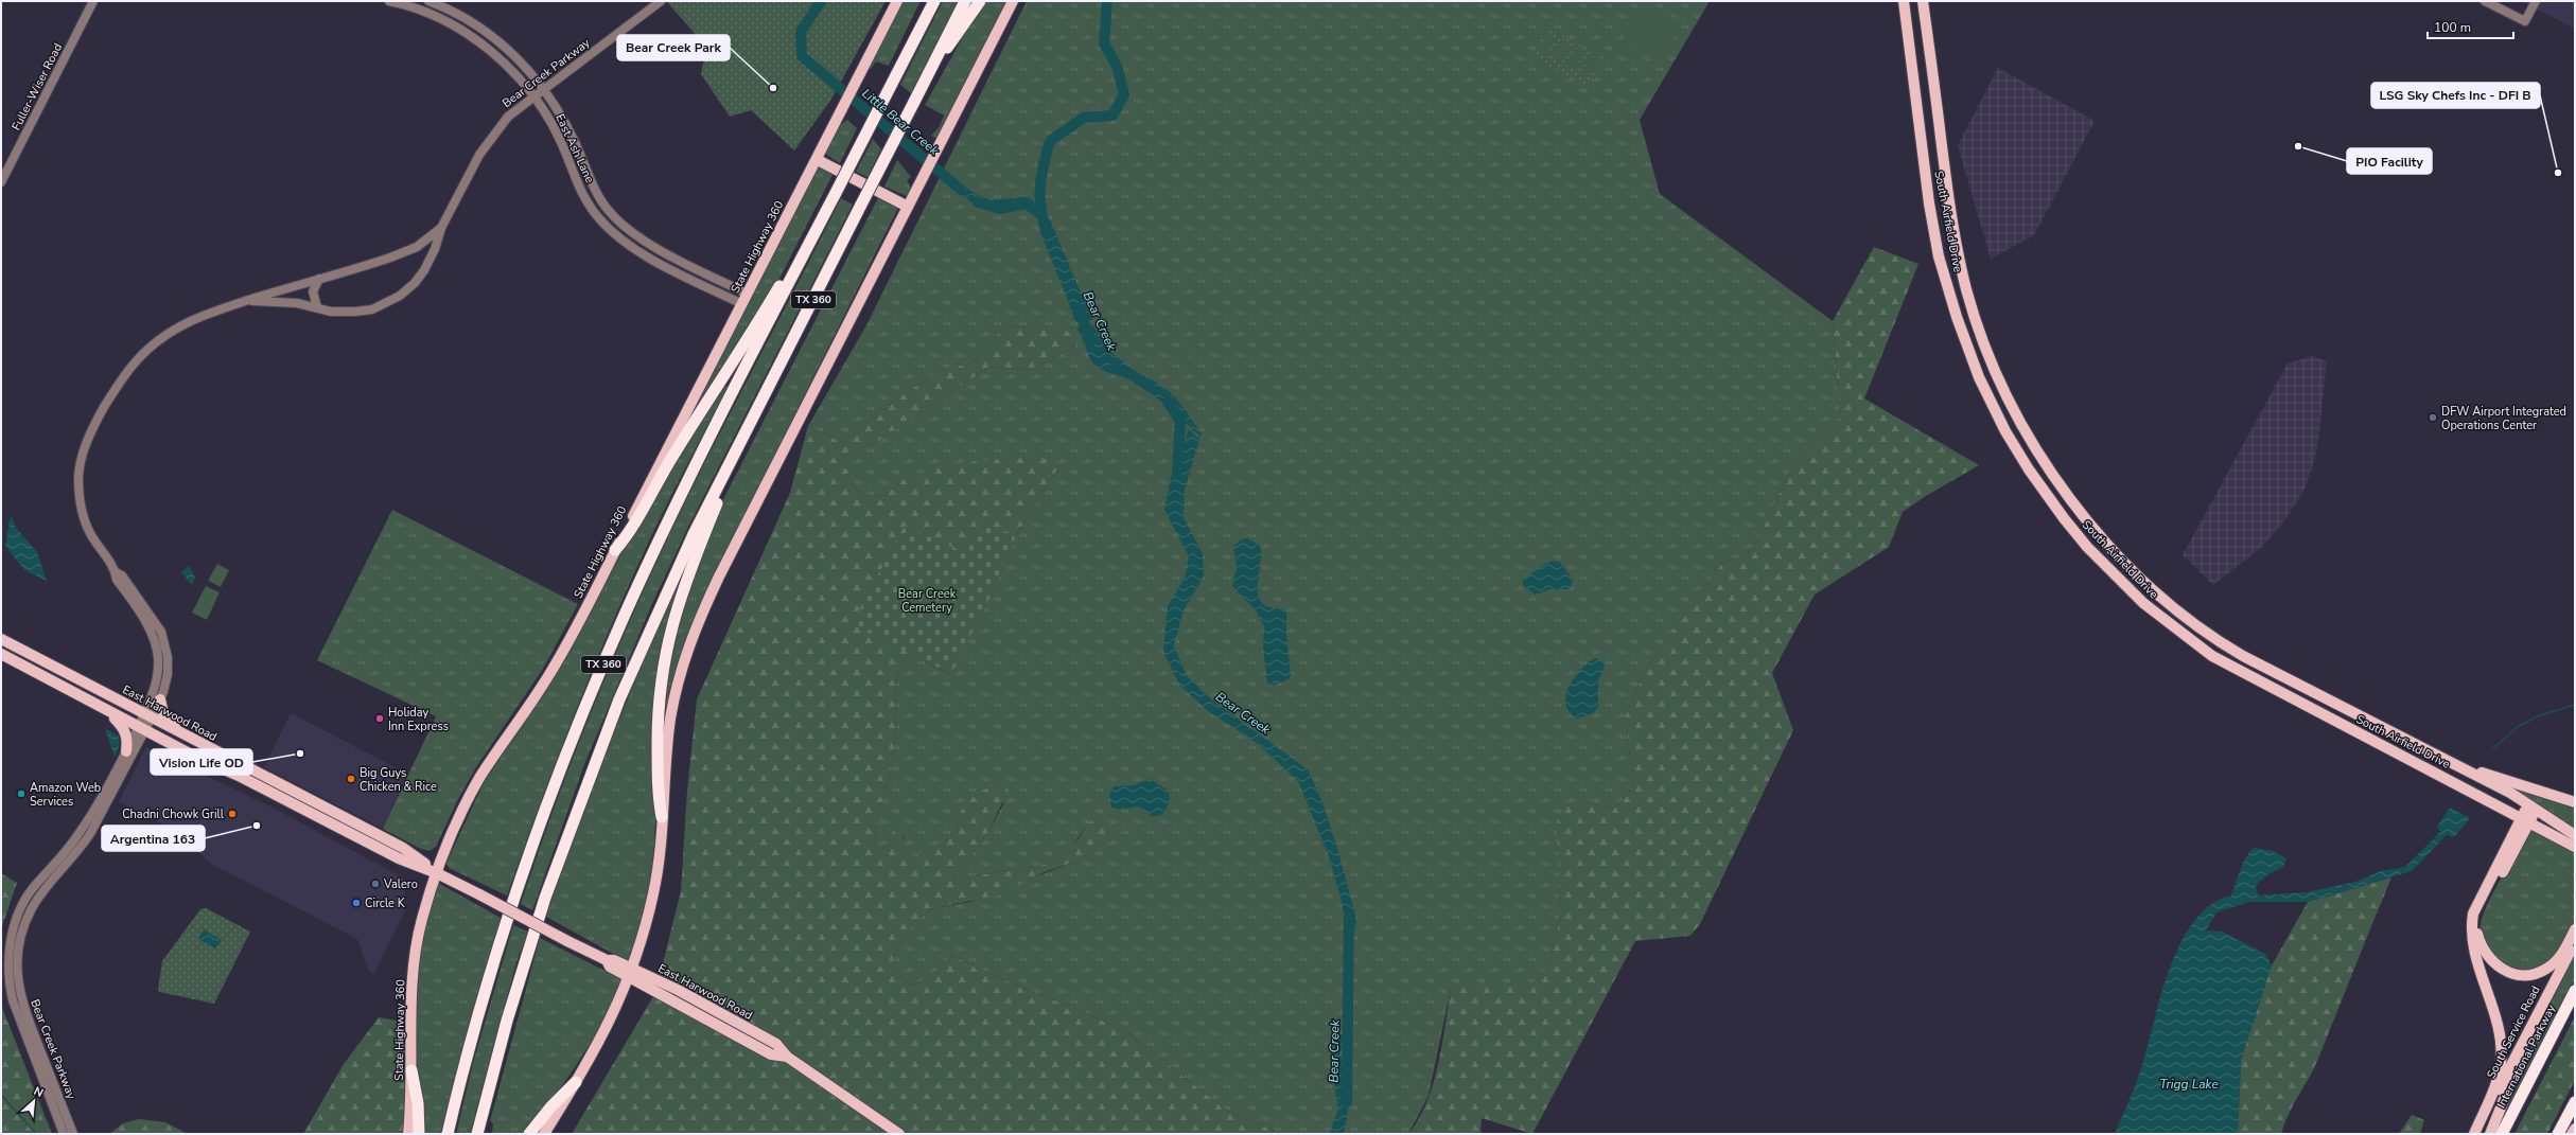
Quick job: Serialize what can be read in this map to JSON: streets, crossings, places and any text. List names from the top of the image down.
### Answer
{
  "streets": {
    "highway": ["TX 360", "International Parkway"],
    "main road": [
      "South Airfield Drive",
      "State Highway 360",
      "East Harwood Road",
      "South Service Road"
    ],
    "street": ["Bear Creek Parkway", "Fuller-Wiser Road", "East Ash Lane"]
  },
  "crossings": [
    ["Bear Creek Parkway", "East Ash Lane"],
    ["Bear Creek Parkway", "East Harwood Road"],
    ["East Ash Lane", "State Highway 360"],
    ["State Highway 360", "East Harwood Road"]
  ],
  "water": ["Little Bear Creek", "Bear Creek", "Trigg Lake"],
  "parks": ["Bear Creek Cemetery"],
  "places": [
    "Bear Creek Park",
    "PIO Facility",
    "LSG Sky Chefs Inc - DFI B",
    "DFW Airport Integrated Operations Center",
    "Holiday Inn Express",
    "Vision Life OD",
    "Big Guys Chicken & Rice",
    "Amazon Web Services",
    "Chadni Chowk Grill",
    "Argentina 163",
    "Valero",
    "Circle K"
  ],
  "scale_bar": "100 m",
  "north": "top right"
}
